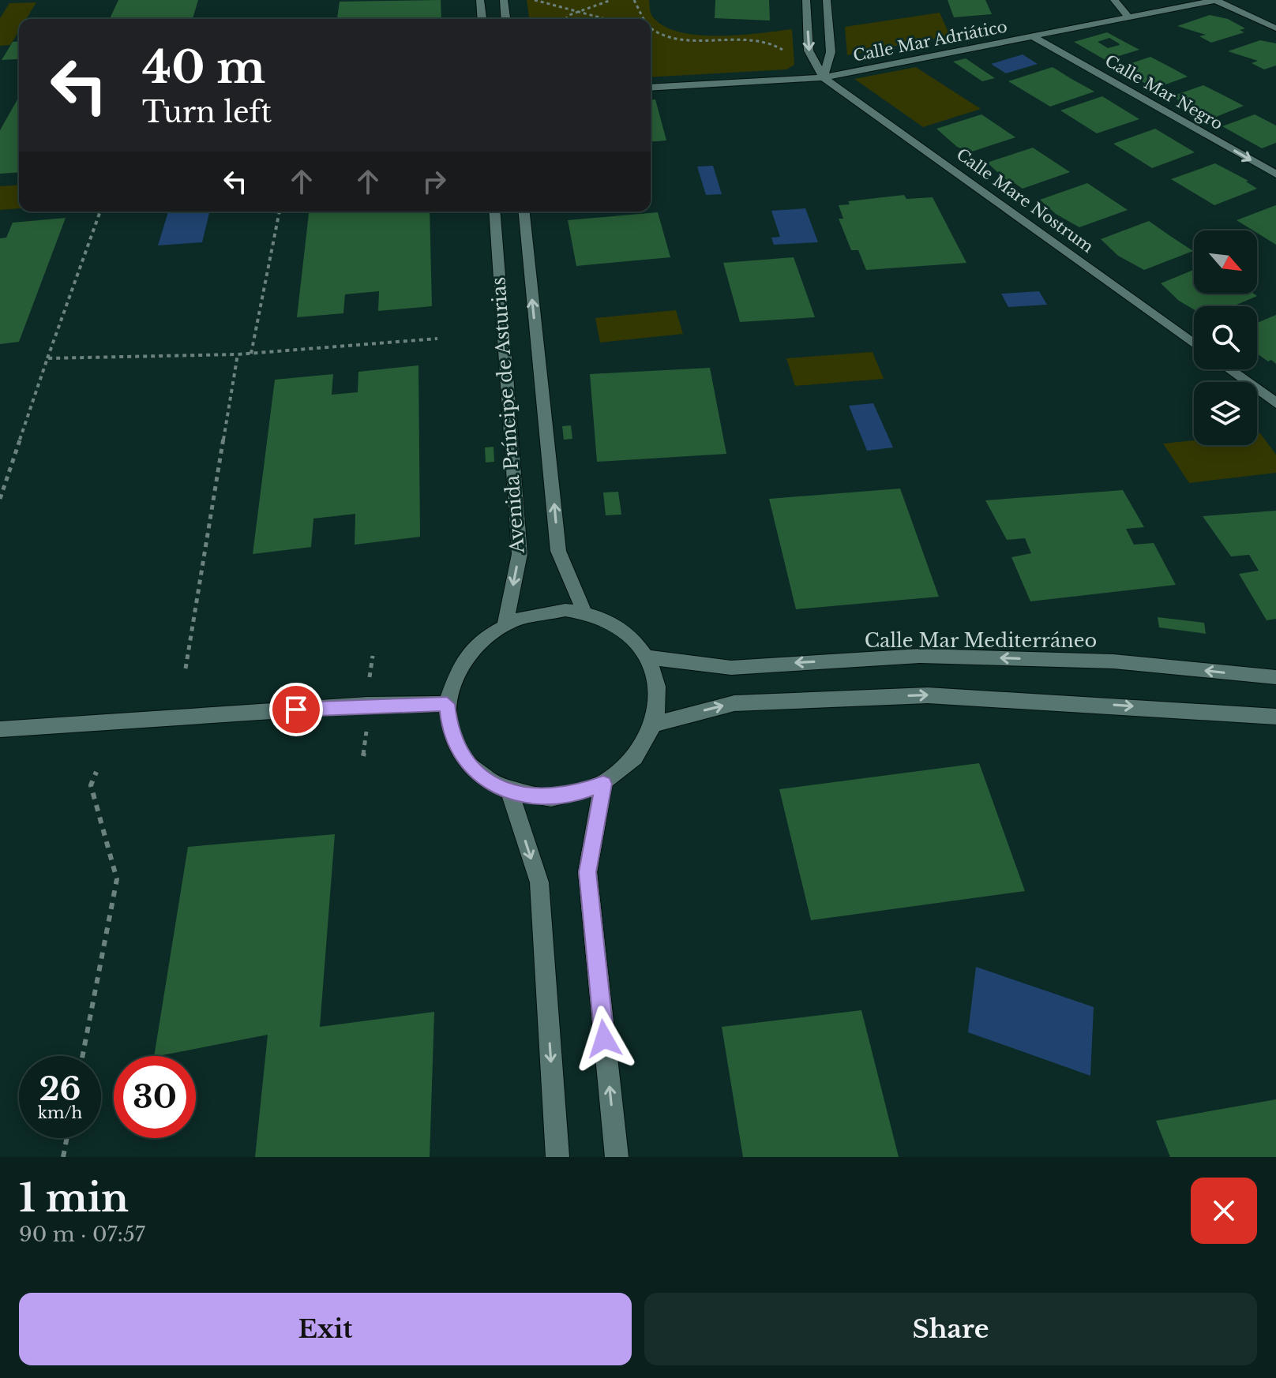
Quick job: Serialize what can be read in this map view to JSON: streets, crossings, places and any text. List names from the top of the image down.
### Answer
{
  "streets": {
    "street": [
      "Calle Mar Adriático",
      "Calle Mar Negro",
      "Calle Mare Nostrum",
      "Avenida Príncipe de Asturias",
      "Calle Mar Mediterráneo"
    ]
  },
  "crossings": [
    ["Calle Mar Adriático", "Calle Mar Negro"],
    ["Calle Mar Adriático", "Calle Mare Nostrum"],
    ["Avenida Príncipe de Asturias", "Calle Mar Mediterráneo"]
  ],
  "north": "bottom right",
  "page": {
    "turn": ["40 m", "Turn left"],
    "speed": "26 km/h",
    "limit": "30",
    "heading": ["1 min", "90 m · 07:57"],
    "buttons": ["Exit", "Share"]
  }
}
